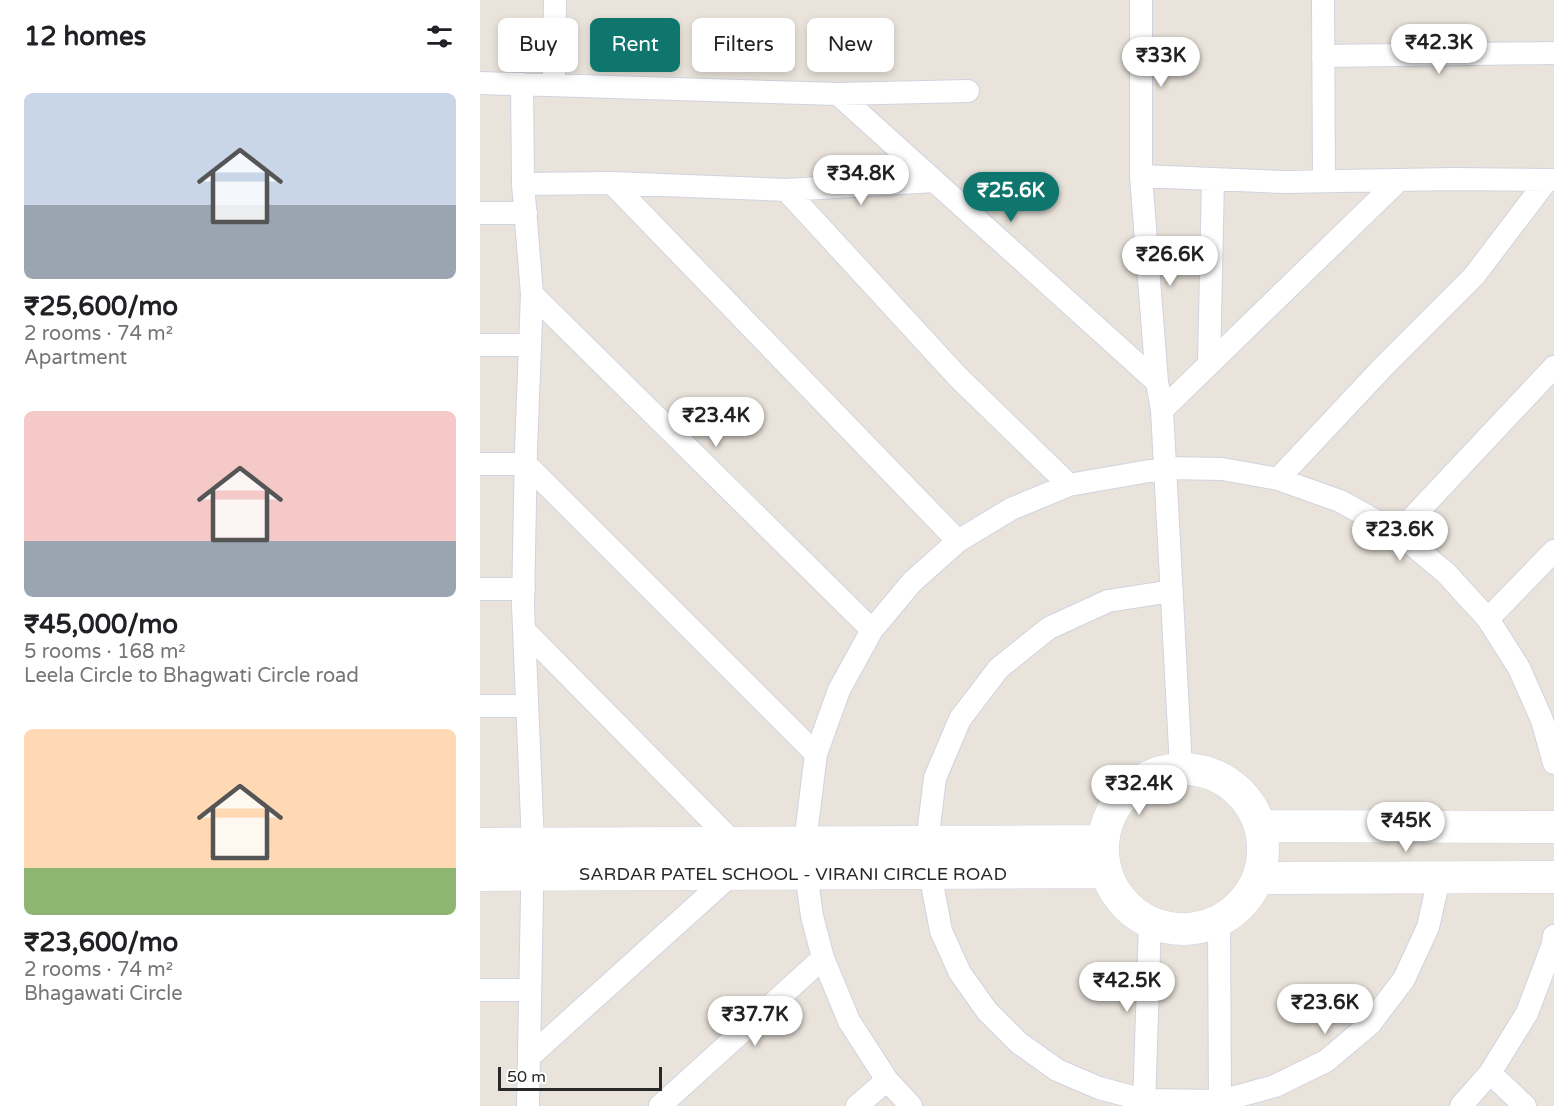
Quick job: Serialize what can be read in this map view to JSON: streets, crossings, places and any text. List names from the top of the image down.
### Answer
{
  "streets": {
    "street": ["SARDAR PATEL SCHOOL - VIRANI CIRCLE ROAD"]
  },
  "scale_bar": "50 m",
  "page": {
    "heading": "12 homes",
    "chip": [
      "Buy",
      "Rent",
      "Filters",
      "New"
    ],
    "price": [
      "₹42.3K",
      "₹33K",
      "₹34.8K",
      "₹25.6K",
      "₹26.6K",
      "₹23.4K",
      "₹23.6K",
      "₹32.4K",
      "₹45K",
      "₹42.5K",
      "₹23.6K",
      "₹37.7K"
    ],
    "list": [
      {
        "name": "₹25,600/mo",
        "note": "2 rooms · 74 m² · Apartment"
      },
      {
        "name": "₹45,000/mo",
        "note": "5 rooms · 168 m² · Leela Circle to Bhagwati Circle road"
      },
      {
        "name": "₹23,600/mo",
        "note": "2 rooms · 74 m² · Bhagawati Circle"
      }
    ],
    "scale": "50 m"
  }
}
